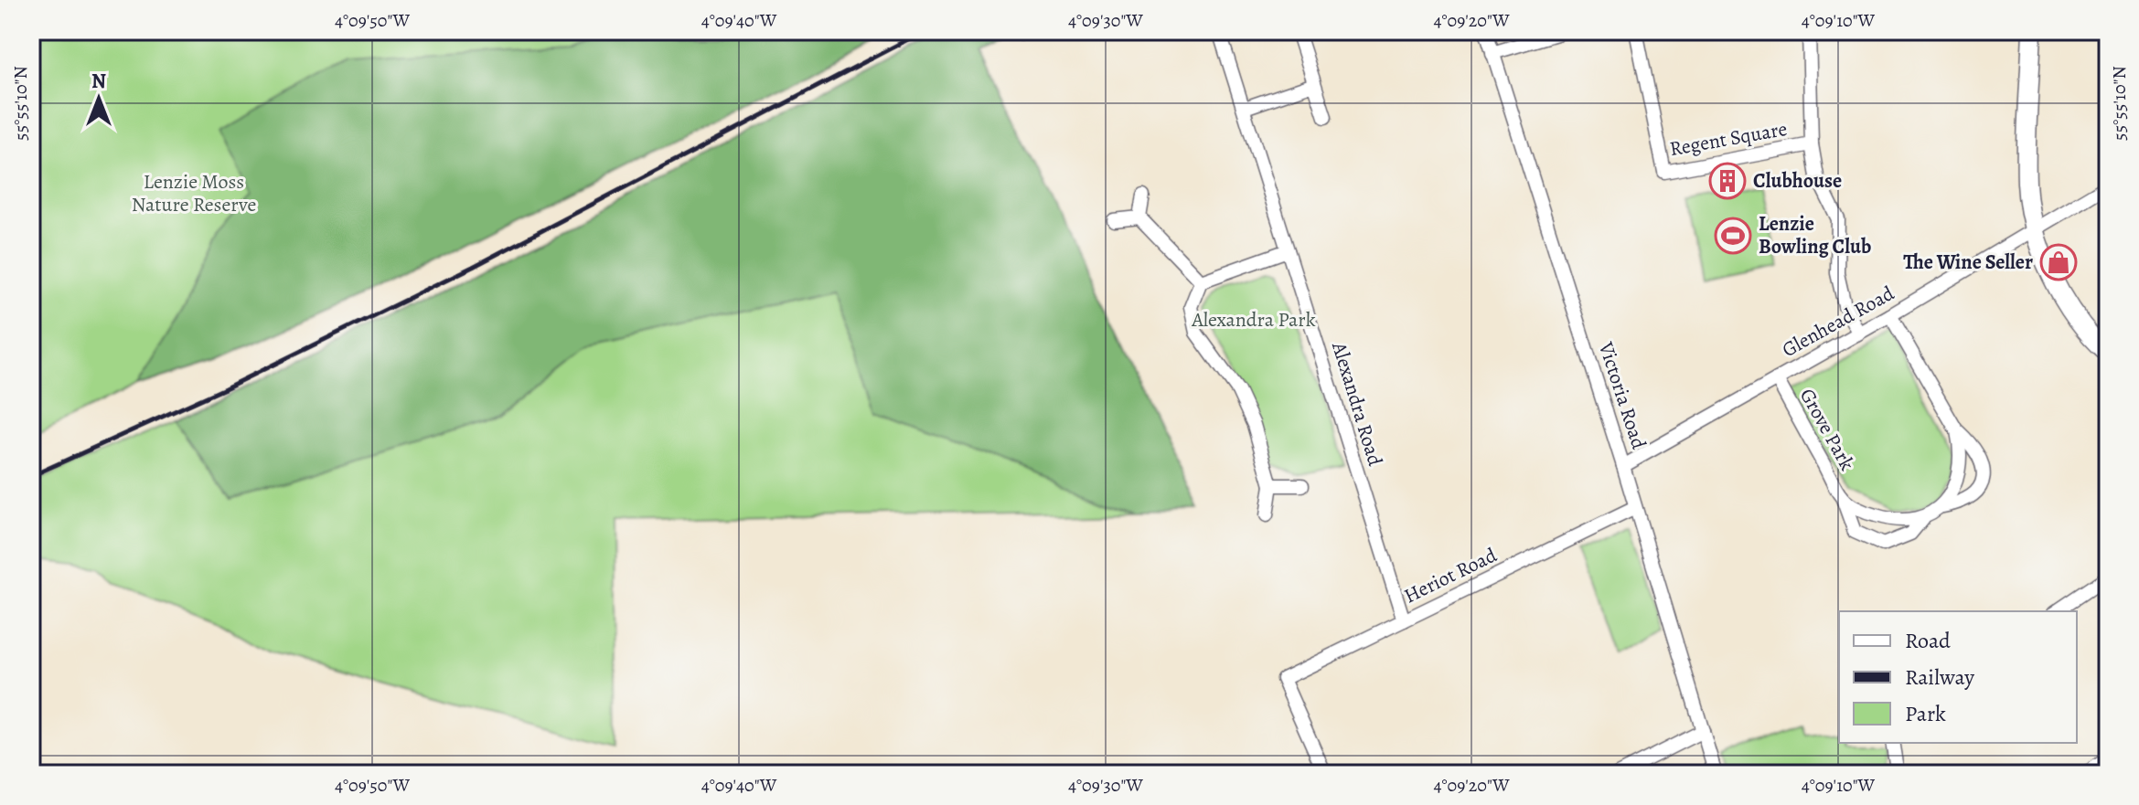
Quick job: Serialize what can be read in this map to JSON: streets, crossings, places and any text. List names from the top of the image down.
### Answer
{
  "streets": {
    "street": [
      "Regent Square",
      "Glenhead Road",
      "Victoria Road",
      "Alexandra Road",
      "Grove Park",
      "Heriot Road"
    ]
  },
  "crossings": [
    ["Glenhead Road", "Victoria Road"],
    ["Glenhead Road", "Grove Park"],
    ["Victoria Road", "Heriot Road"],
    ["Alexandra Road", "Heriot Road"]
  ],
  "parks": ["Lenzie Moss Nature Reserve", "Alexandra Park"],
  "places": {
    "building": ["Clubhouse"],
    "sports": ["Lenzie Bowling Club"],
    "shop": ["The Wine Seller"]
  },
  "legend": ["Road", "Railway", "Park"],
  "north": "top",
  "coordinates": [
    "4°09'50\"W",
    "4°09'40\"W",
    "4°09'30\"W",
    "4°09'20\"W",
    "4°09'10\"W",
    "55°55'10\"N"
  ]
}
